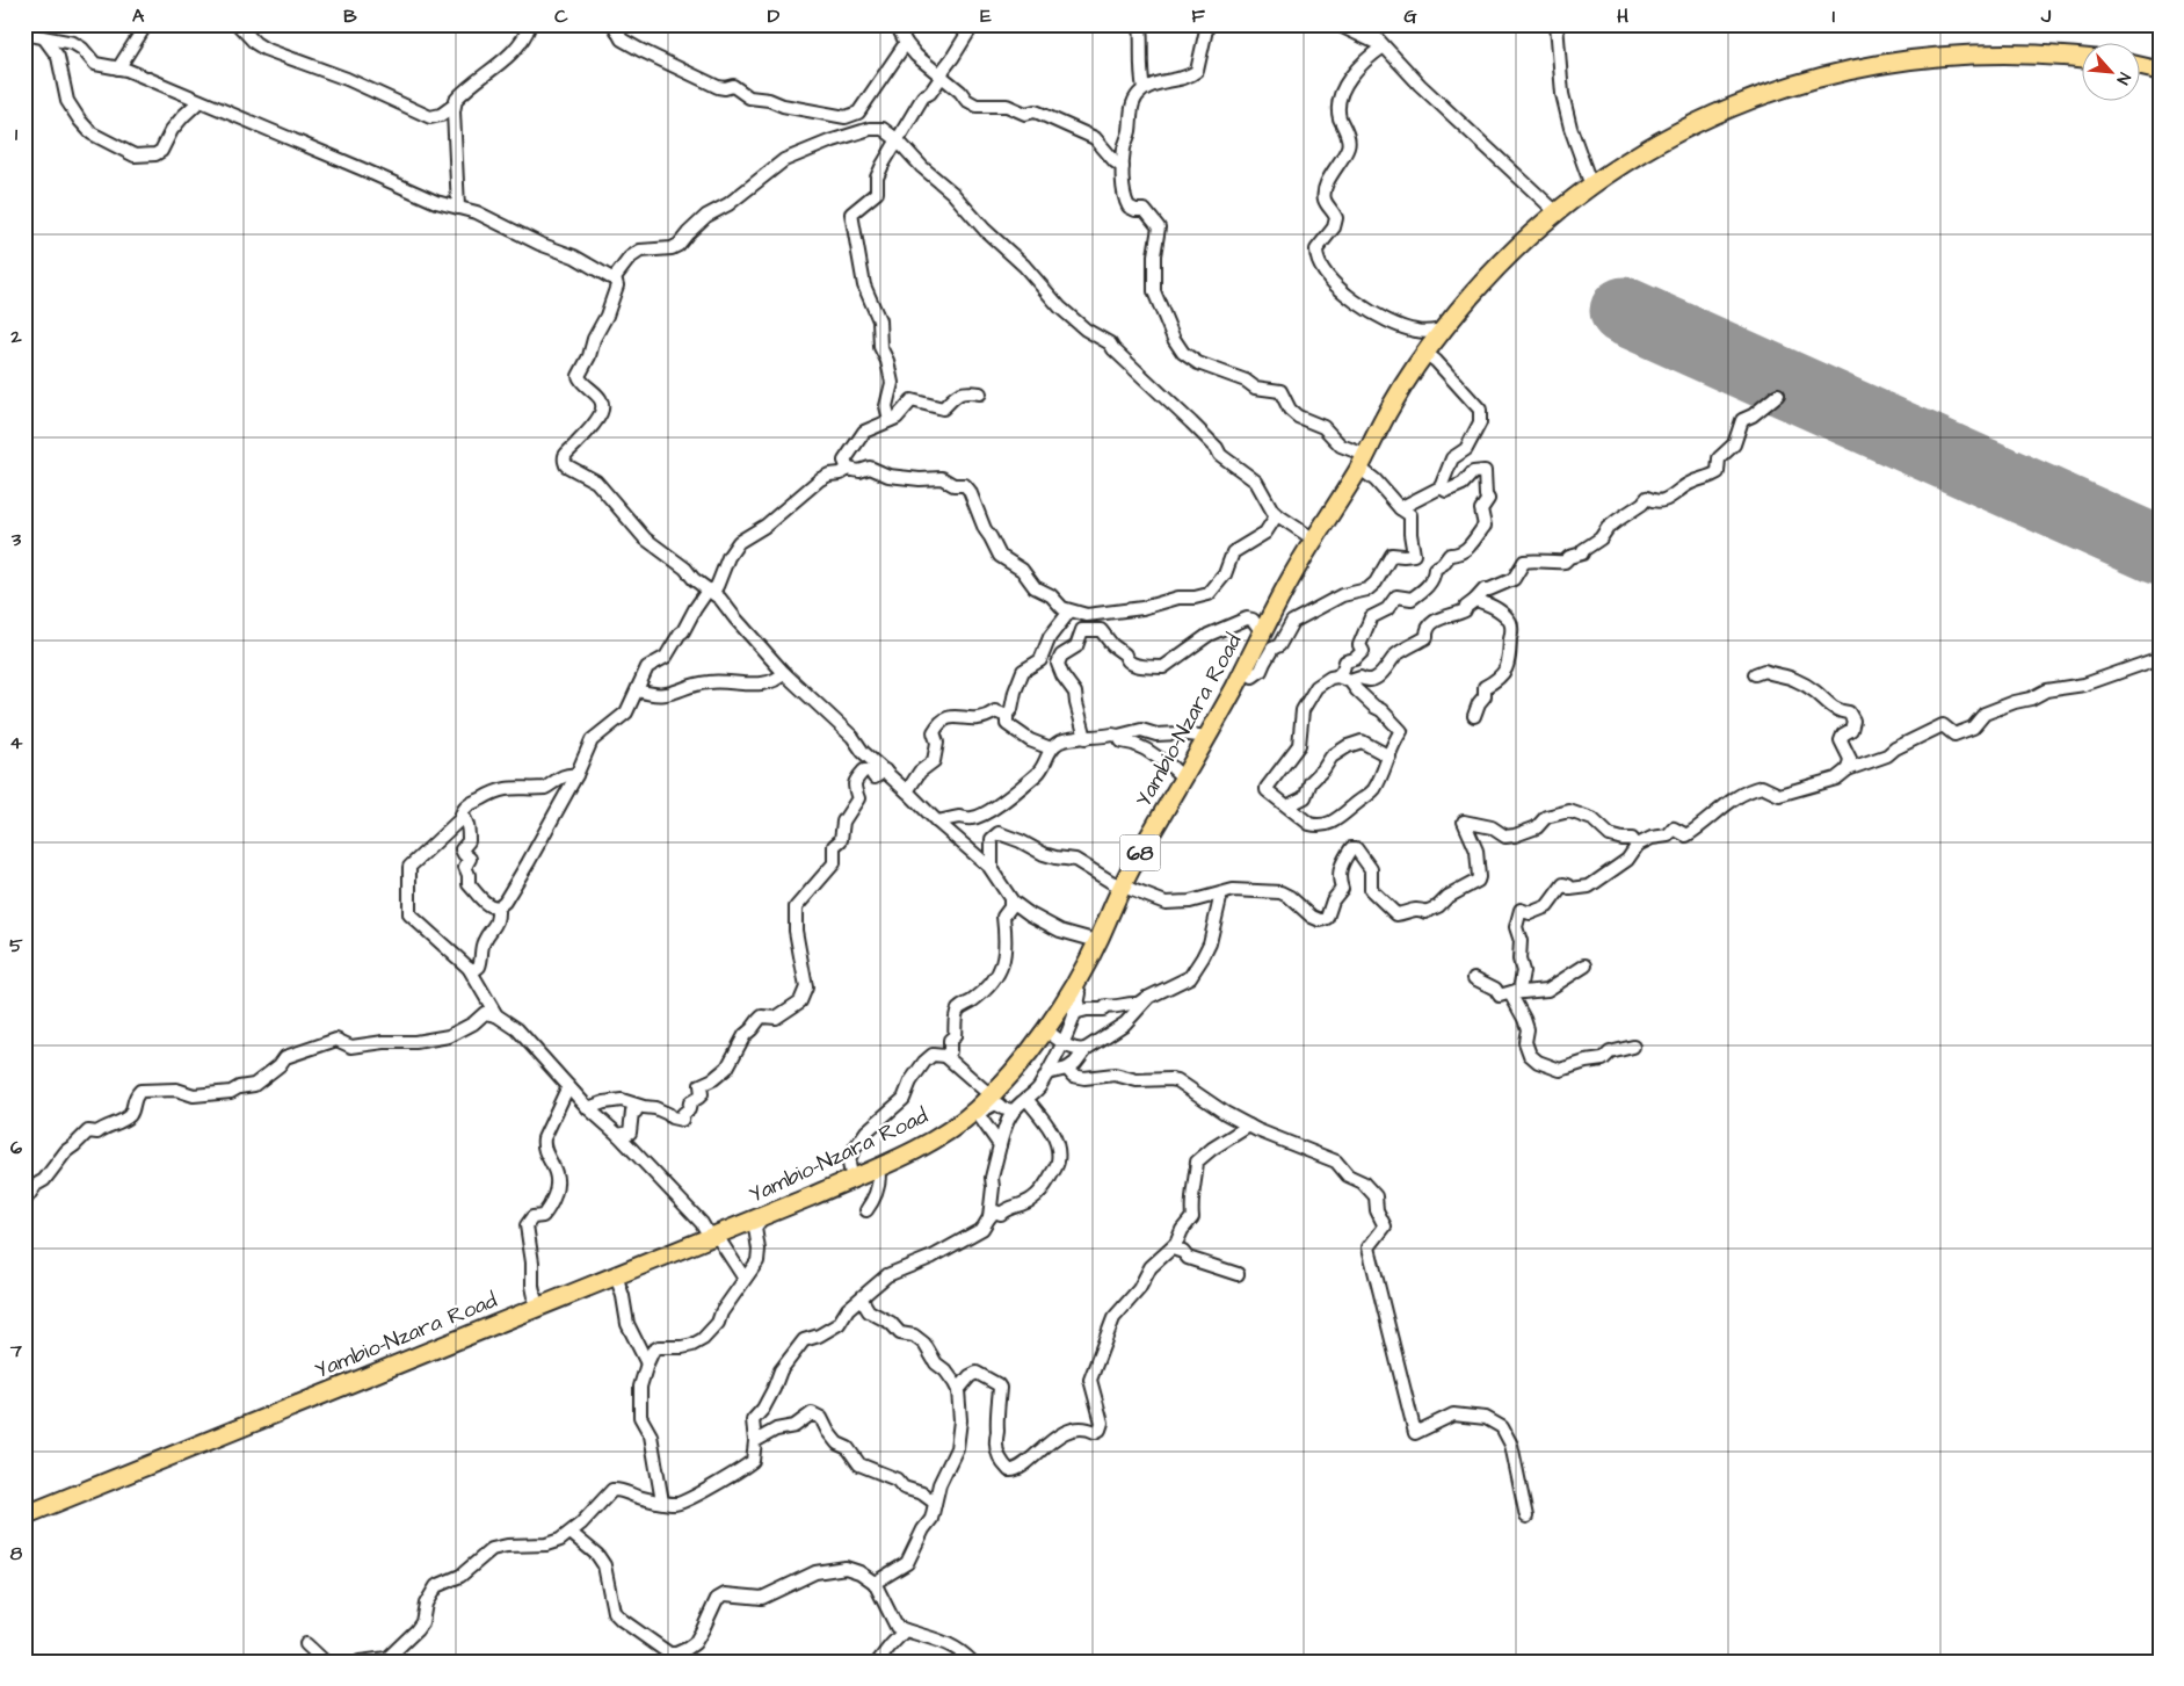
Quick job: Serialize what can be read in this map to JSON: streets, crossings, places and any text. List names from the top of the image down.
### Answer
{
  "streets": {
    "main road": ["Yambio-Nzara Road", "68"]
  },
  "north": "bottom right",
  "grid": {
    "columns": [
      "A",
      "B",
      "C",
      "D",
      "E",
      "F",
      "G",
      "H",
      "I",
      "J"
    ],
    "rows": [
      "1",
      "2",
      "3",
      "4",
      "5",
      "6",
      "7",
      "8"
    ]
  }
}
